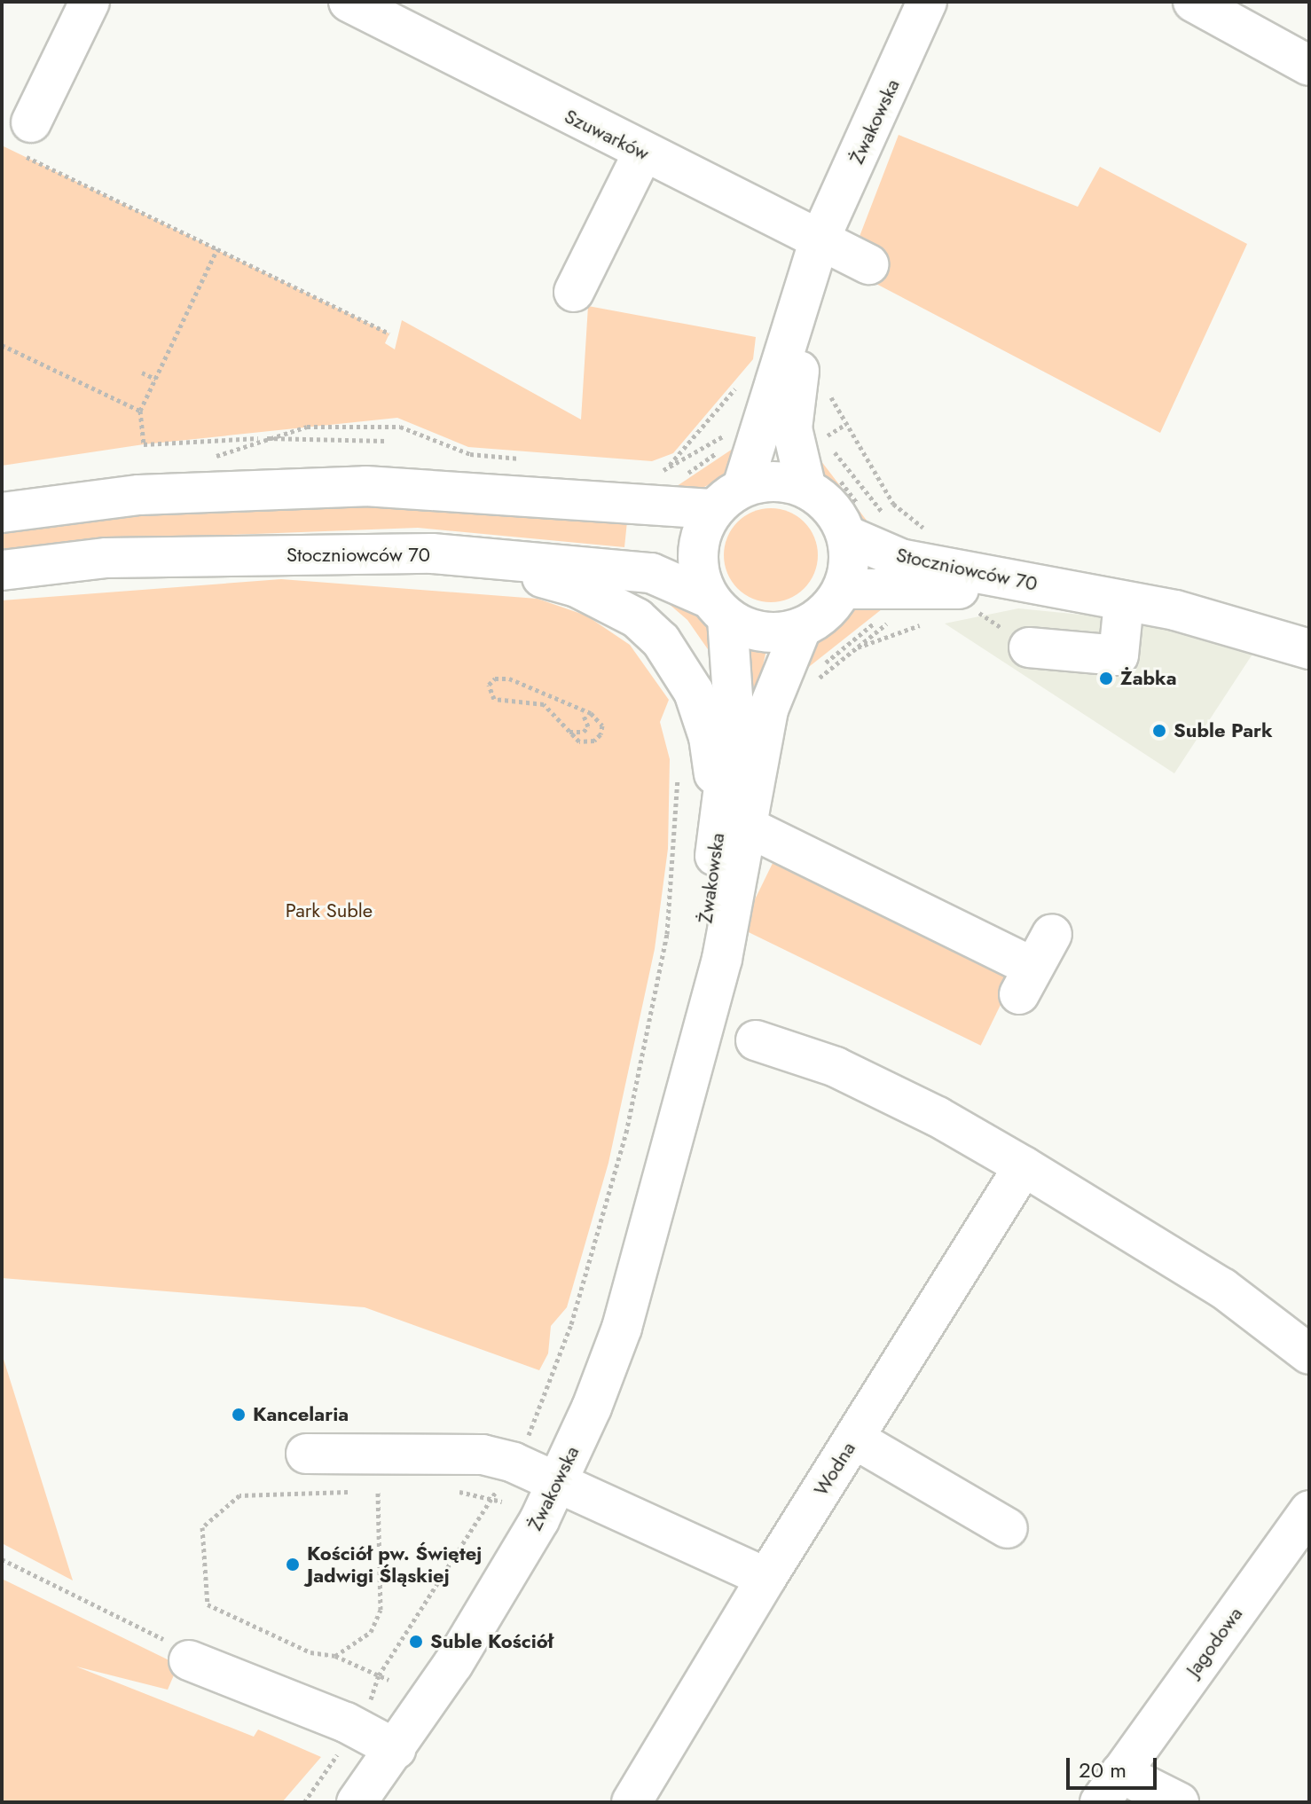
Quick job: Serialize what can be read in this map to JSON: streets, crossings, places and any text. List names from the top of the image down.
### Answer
{
  "streets": {
    "street": [
      "Żwakowska",
      "Szuwarków",
      "Stoczniowców 70",
      "Wodna",
      "Jagodowa"
    ]
  },
  "crossings": [
    ["Żwakowska", "Szuwarków"],
    ["Żwakowska", "Stoczniowców 70"]
  ],
  "parks": ["Park Suble"],
  "places": [
    "Żabka",
    "Suble Park",
    "Kancelaria",
    "Kościół pw. Świętej Jadwigi Śląskiej",
    "Suble Kościół"
  ],
  "scale_bar": "20 m"
}
